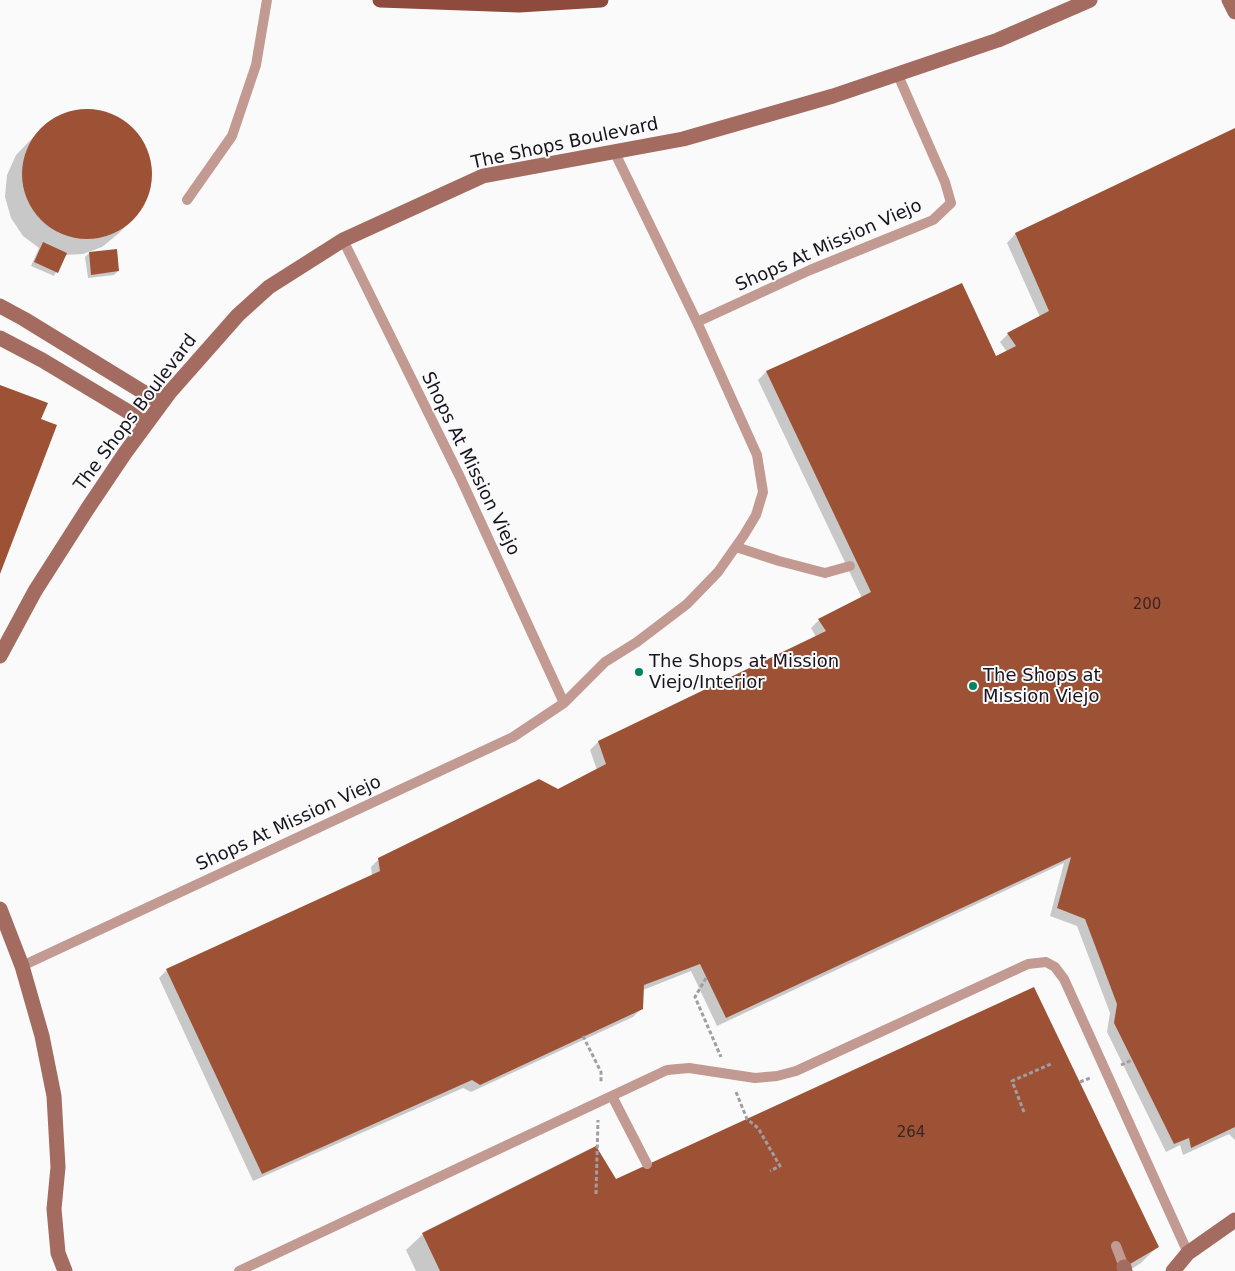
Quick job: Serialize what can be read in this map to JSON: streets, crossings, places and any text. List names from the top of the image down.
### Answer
{
  "streets": {
    "street": ["The Shops Boulevard"],
    "lane": ["Shops At Mission Viejo"]
  },
  "crossings": [
    ["The Shops Boulevard", "Shops At Mission Viejo"]
  ],
  "places": ["The Shops at Mission Viejo/Interior", "The Shops at Mission Viejo"],
  "house_numbers": ["200", "264"]
}
